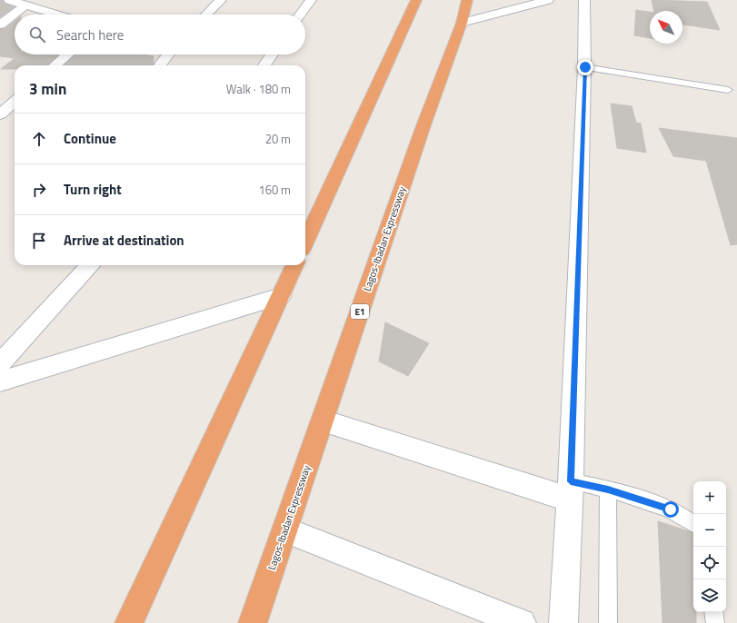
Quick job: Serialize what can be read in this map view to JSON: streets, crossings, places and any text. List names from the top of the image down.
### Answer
{
  "streets": {
    "highway": ["Lagos-Ibadan Expressway", "E1"]
  },
  "north": "top left",
  "page": {
    "search": "Search here",
    "heading": ["3 min", "Walk · 180 m"],
    "list": [
      ["Continue", "20 m"],
      ["Turn right", "160 m"],
      "Arrive at destination"
    ],
    "map_buttons": ["+", "−"]
  }
}
